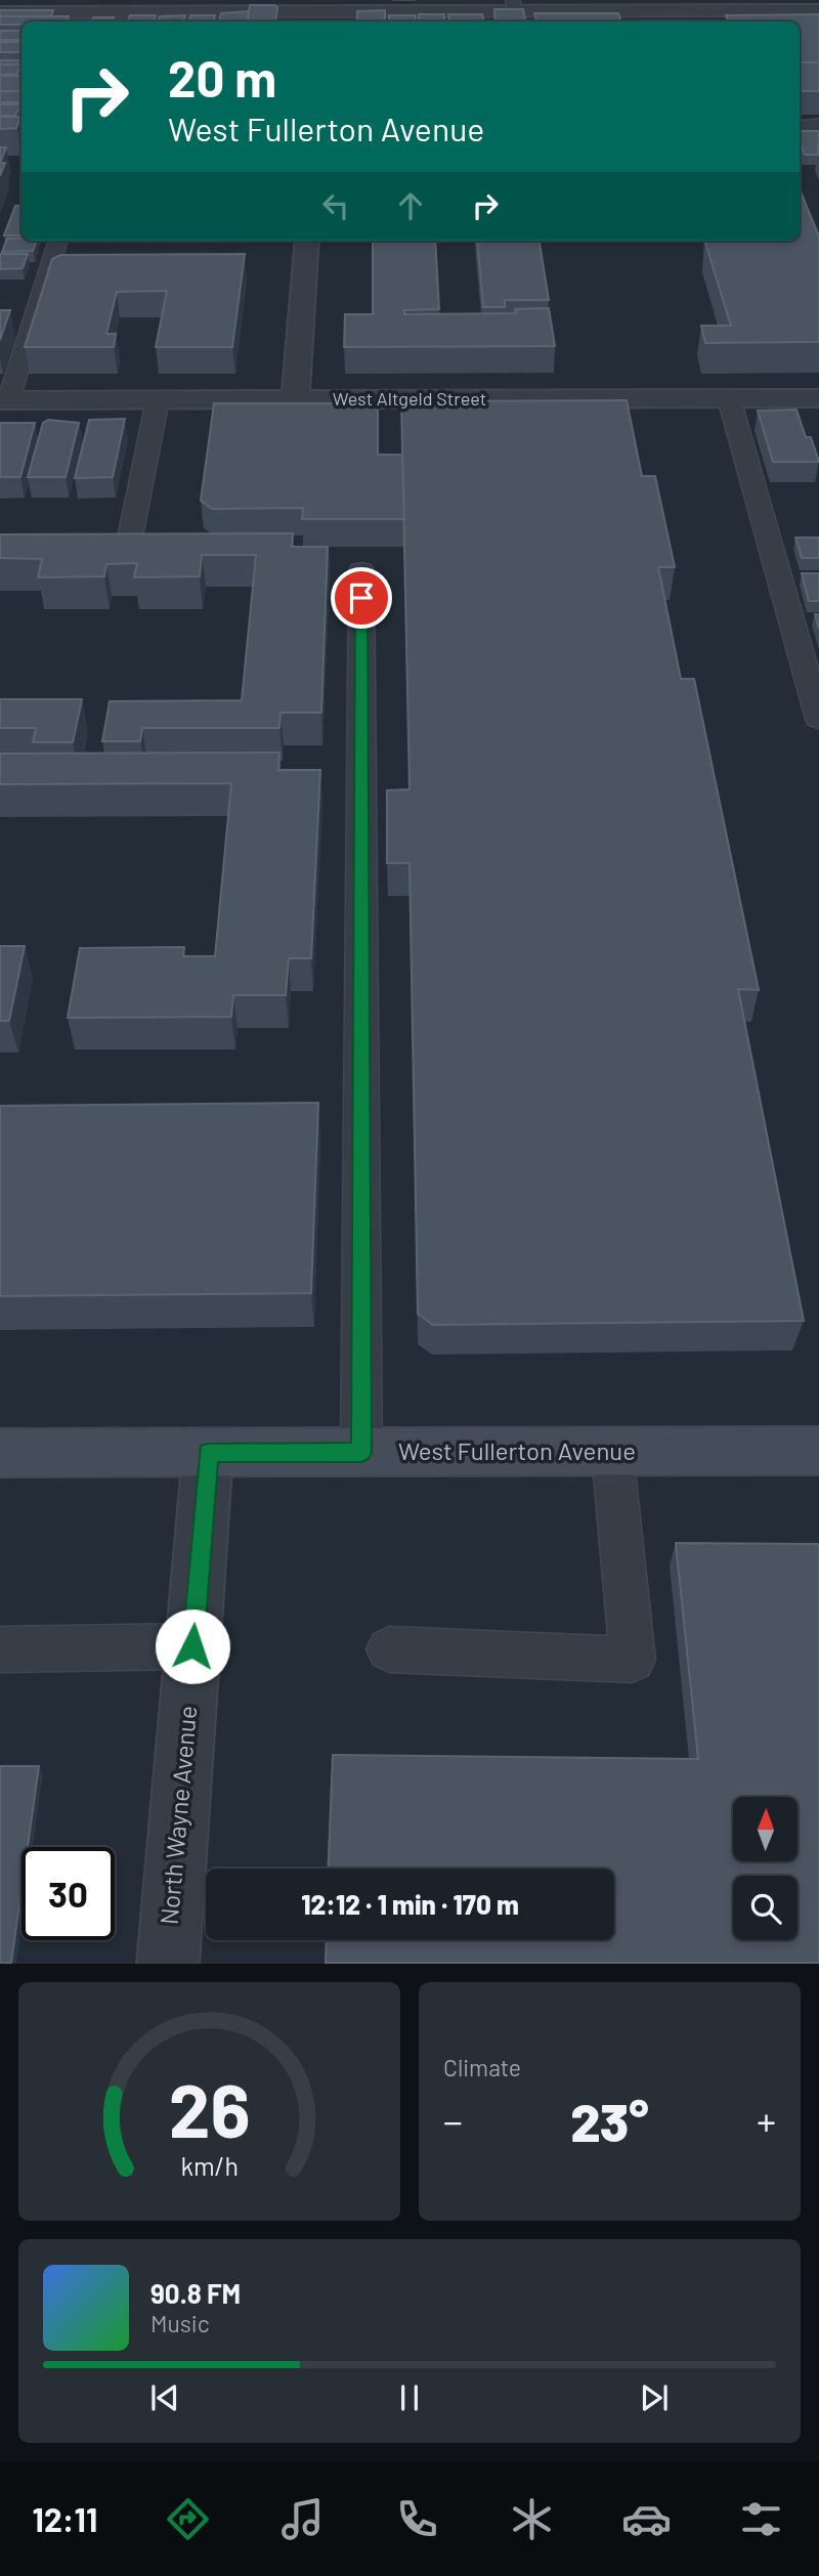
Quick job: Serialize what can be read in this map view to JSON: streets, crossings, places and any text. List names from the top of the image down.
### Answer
{
  "streets": {
    "main road": ["West Fullerton Avenue"],
    "street": ["West Altgeld Street", "North Wayne Avenue"]
  },
  "crossings": [
    ["West Fullerton Avenue", "North Wayne Avenue"]
  ],
  "north": "top",
  "page": {
    "turn": ["20 m", "West Fullerton Avenue"],
    "limit": "30",
    "trip": "12:12 · 1 min · 170 m",
    "tile": "Climate",
    "heat": ["−", "23°", "+"],
    "song": ["90.8 FM", "Music"],
    "tabs": "12:11",
    "gauge": ["26", "km/h"]
  }
}
